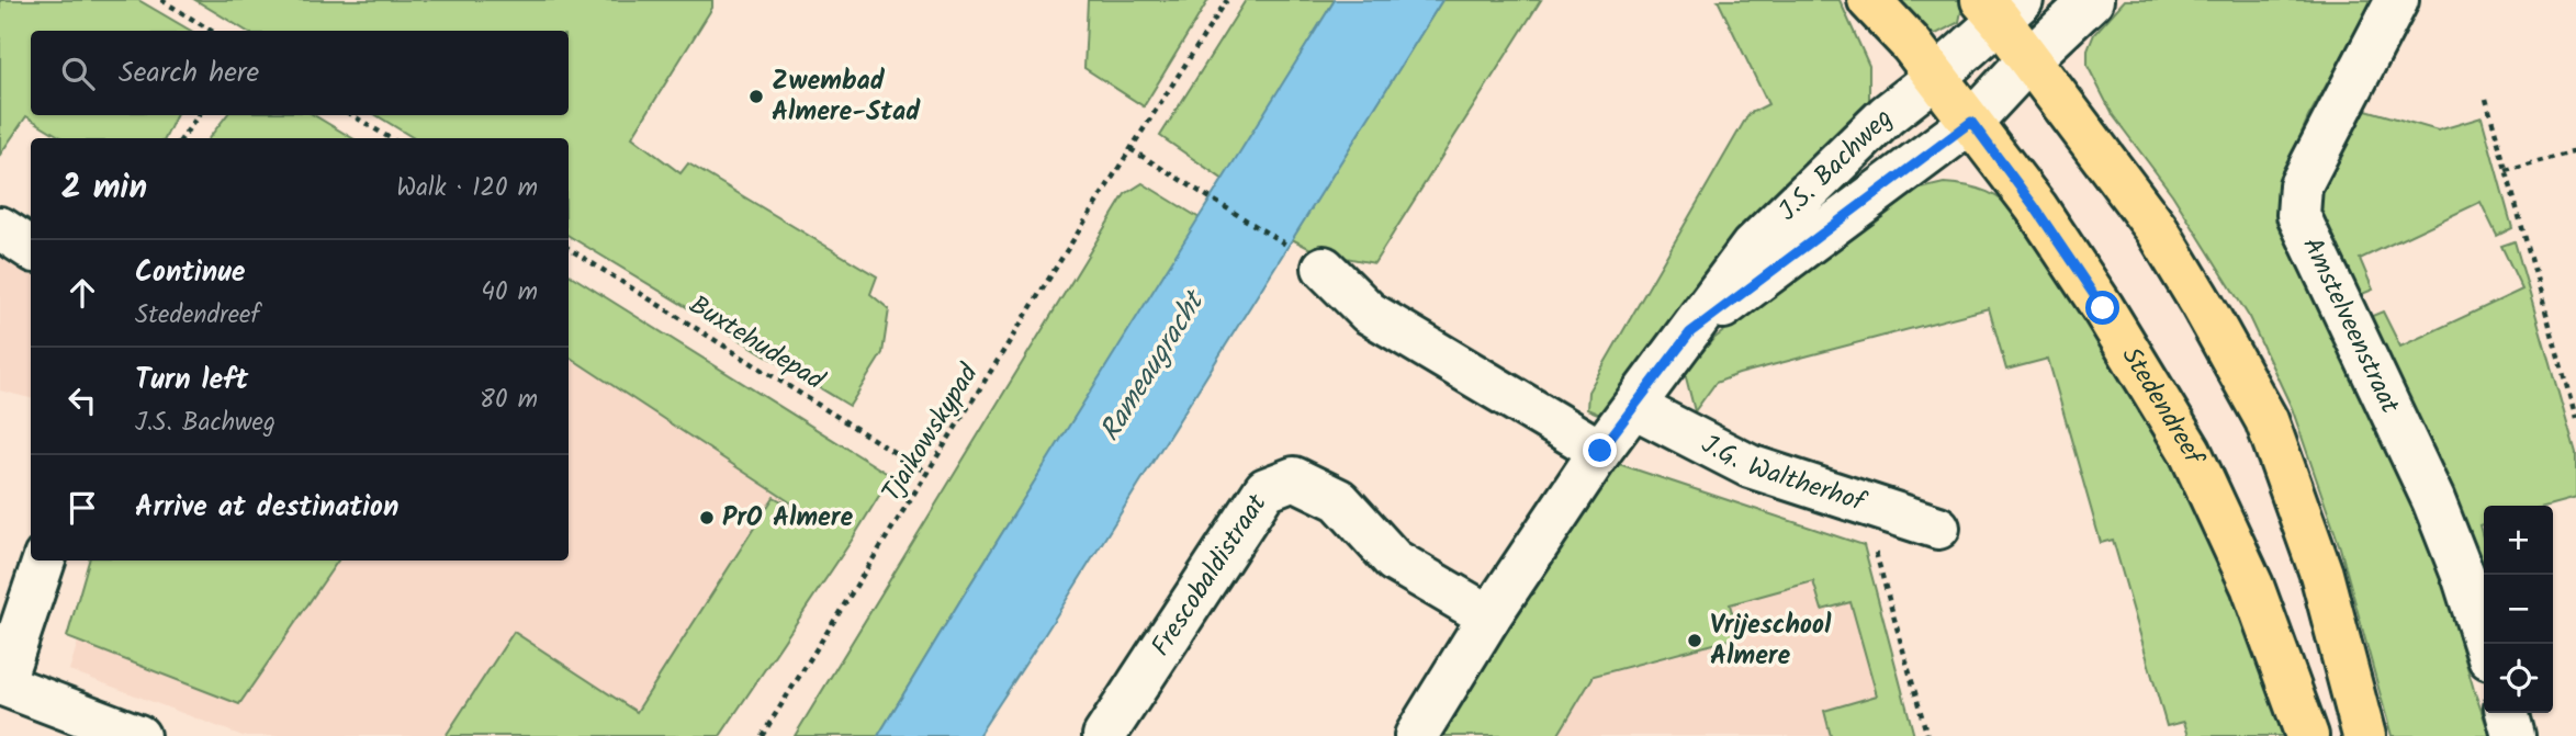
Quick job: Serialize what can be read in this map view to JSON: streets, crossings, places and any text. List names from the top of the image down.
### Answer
{
  "streets": {
    "main road": ["Stedendreef"],
    "street": [
      "J.S. Bachweg",
      "Amstelveenstraat",
      "J.G. Waltherhof",
      "Frescobaldistraat"
    ],
    "path": ["Buxtehudepad", "Tjaikowskypad"]
  },
  "crossings": [
    ["J.S. Bachweg", "Stedendreef"],
    ["J.S. Bachweg", "J.G. Waltherhof"],
    ["J.S. Bachweg", "Frescobaldistraat"],
    ["Buxtehudepad", "Tjaikowskypad"]
  ],
  "water": ["Rameaugracht"],
  "places": ["Zwembad Almere-Stad", "PrO Almere", "Vrijeschool Almere"],
  "page": {
    "search": "Search here",
    "heading": ["2 min", "Walk · 120 m"],
    "list": [
      ["Continue", "Stedendreef", "40 m"],
      ["Turn left", "J.S. Bachweg", "80 m"],
      "Arrive at destination"
    ],
    "map_buttons": ["+", "−"]
  }
}
